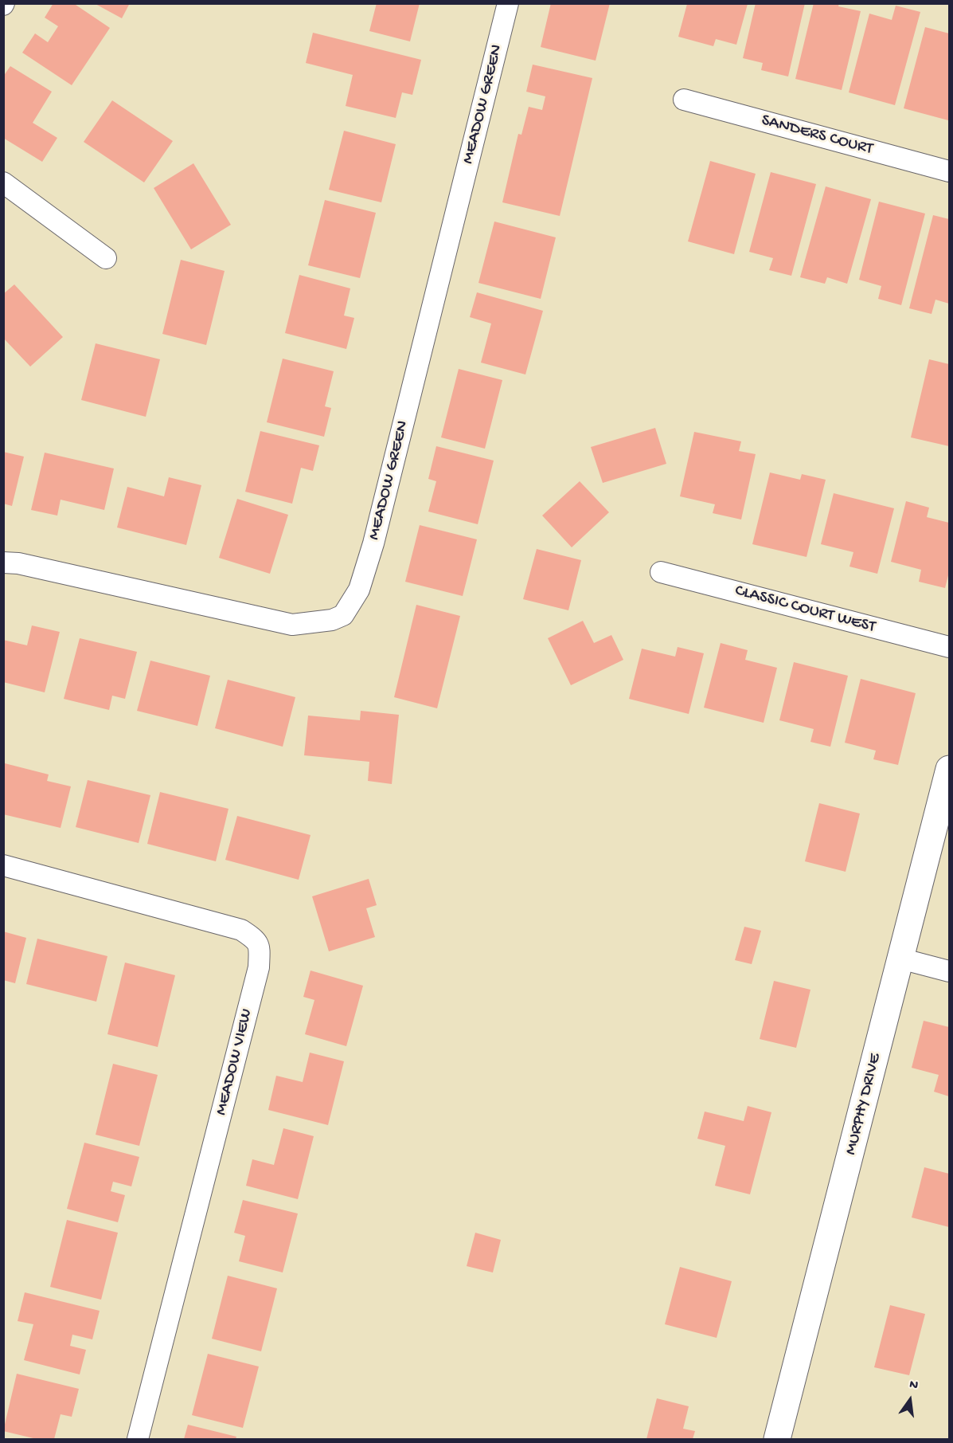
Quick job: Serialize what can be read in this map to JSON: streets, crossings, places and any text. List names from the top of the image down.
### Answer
{
  "streets": {
    "main road": ["MURPHY DRIVE"],
    "street": [
      "MEADOW GREEN",
      "SANDERS COURT",
      "CLASSIC COURT WEST",
      "MEADOW VIEW"
    ]
  },
  "north": "top"
}
